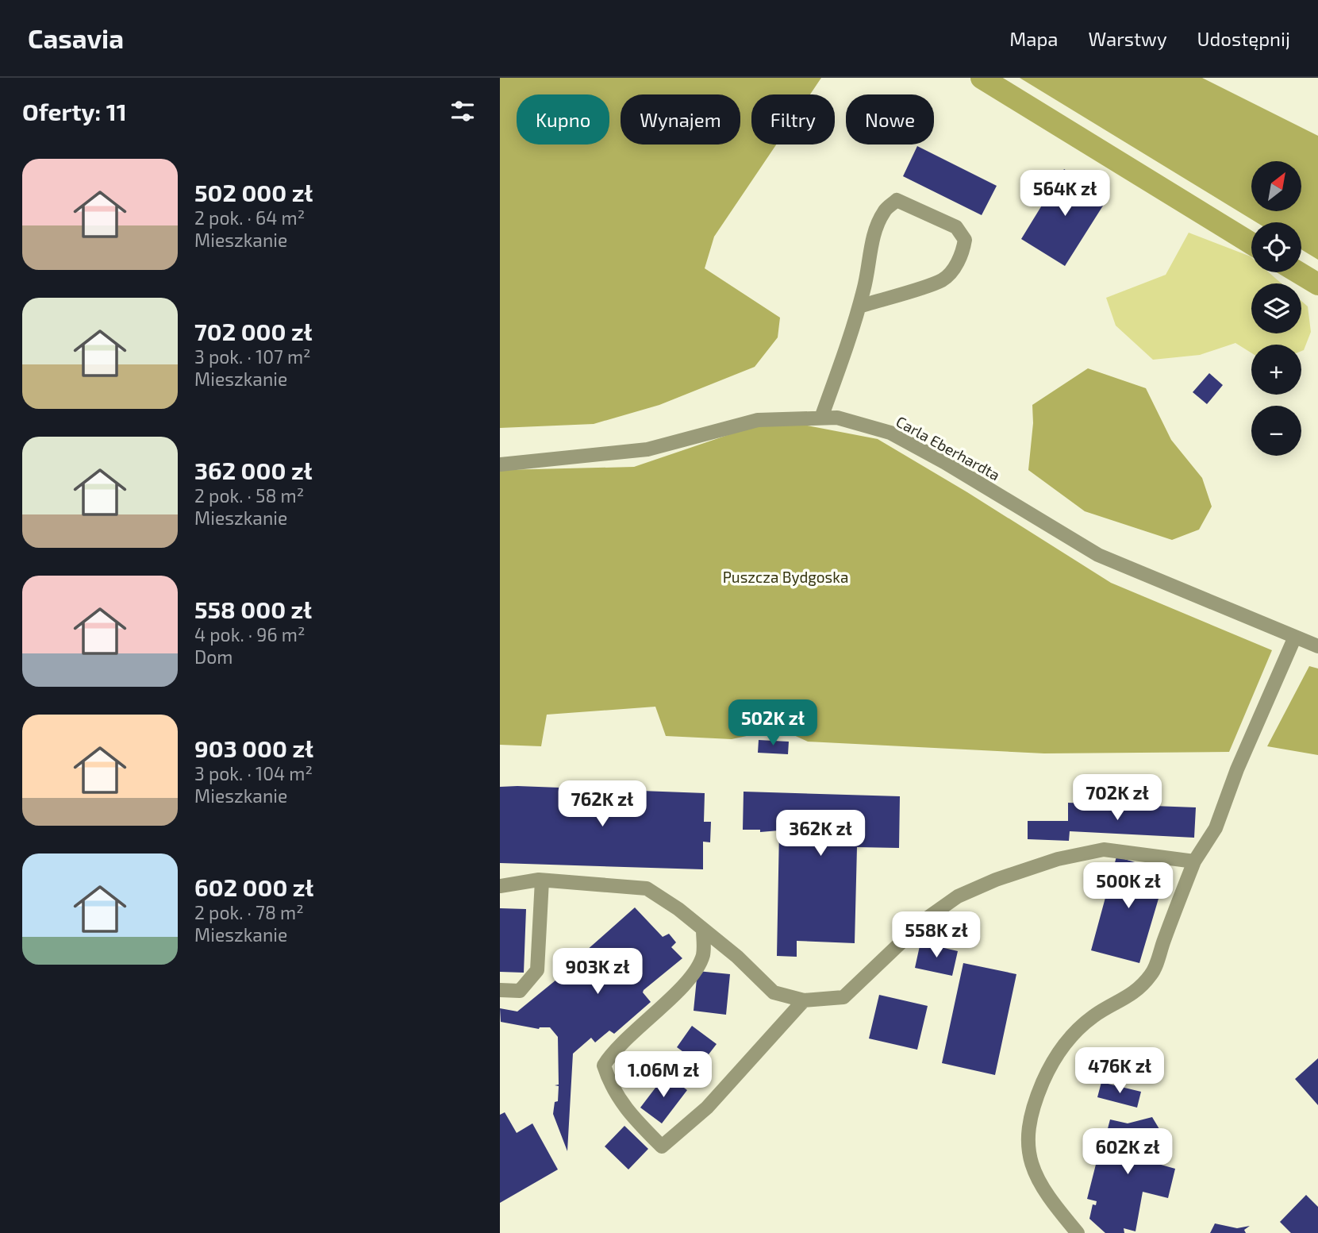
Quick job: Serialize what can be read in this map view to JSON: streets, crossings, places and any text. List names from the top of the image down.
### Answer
{
  "streets": {
    "street": ["Carla Eberhardta"]
  },
  "parks": ["Puszcza Bydgoska"],
  "north": "top right",
  "page": {
    "header": "Casavia",
    "nav": ["Mapa", "Warstwy", "Udostępnij"],
    "heading": "Oferty: 11",
    "chip": [
      "Kupno",
      "Wynajem",
      "Filtry",
      "Nowe"
    ],
    "list": [
      {
        "name": "502 000 zł",
        "note": "2 pok. · 64 m² · Mieszkanie"
      },
      {
        "name": "702 000 zł",
        "note": "3 pok. · 107 m² · Mieszkanie"
      },
      {
        "name": "362 000 zł",
        "note": "2 pok. · 58 m² · Mieszkanie"
      },
      {
        "name": "558 000 zł",
        "note": "4 pok. · 96 m² · Dom"
      },
      {
        "name": "903 000 zł",
        "note": "3 pok. · 104 m² · Mieszkanie"
      },
      {
        "name": "602 000 zł",
        "note": "2 pok. · 78 m² · Mieszkanie"
      }
    ],
    "map_buttons": ["+", "−"],
    "price": [
      "564K zł",
      "502K zł",
      "702K zł",
      "762K zł",
      "362K zł",
      "500K zł",
      "558K zł",
      "903K zł",
      "476K zł",
      "1.06M zł",
      "602K zł"
    ]
  }
}
